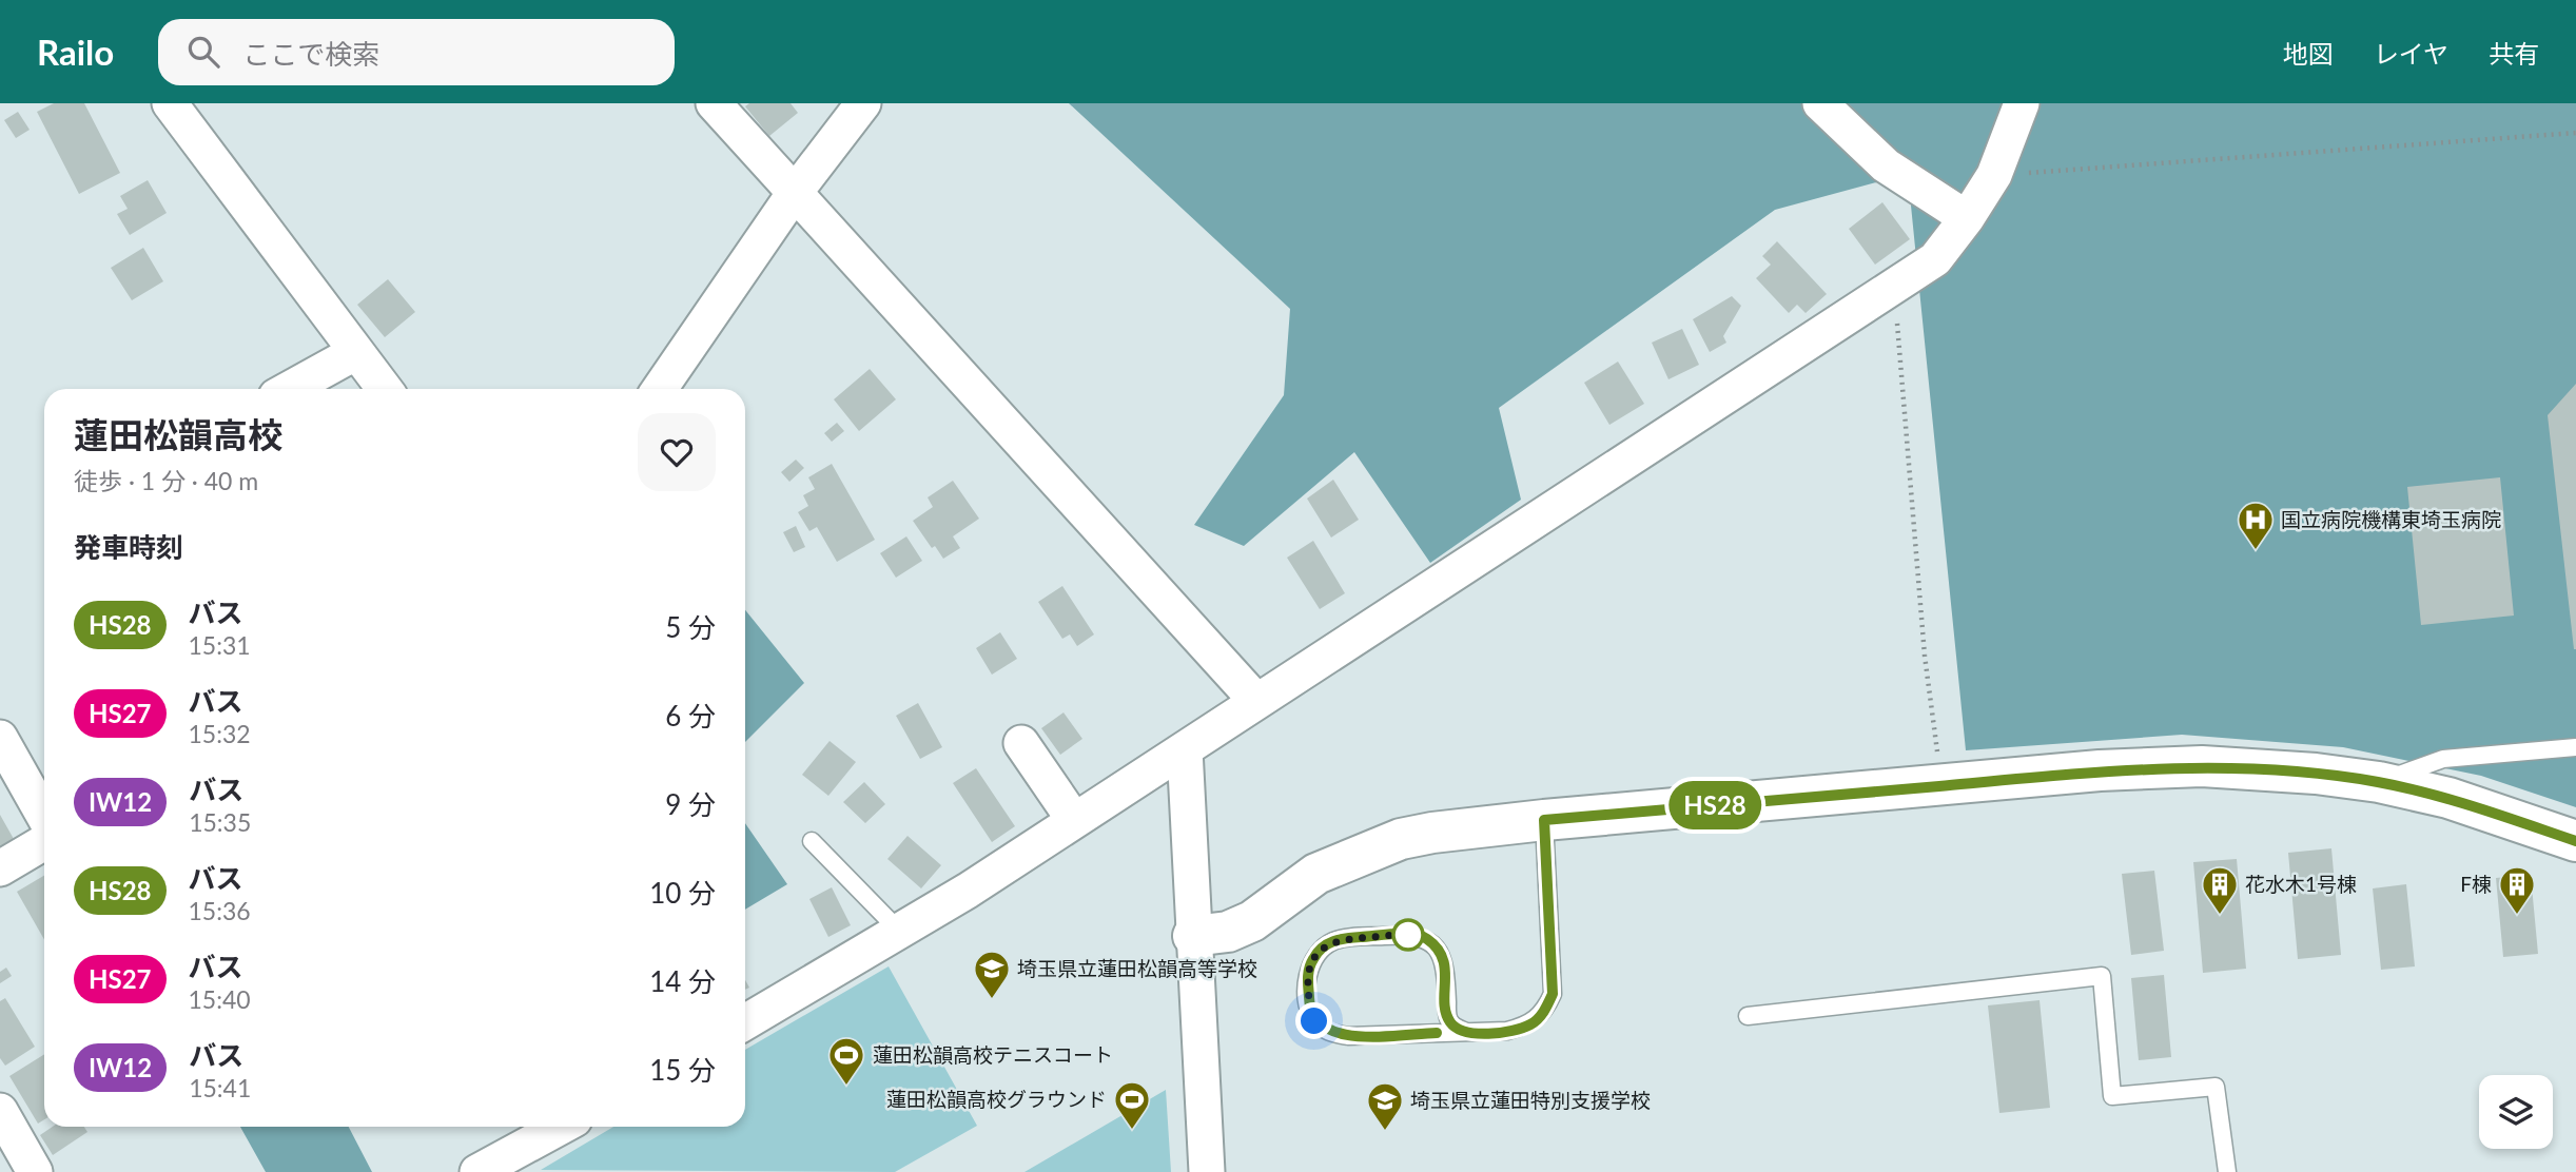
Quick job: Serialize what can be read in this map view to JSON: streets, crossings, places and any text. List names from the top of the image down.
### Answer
{
  "places": {
    "hospital": ["国立病院機構東埼玉病院"],
    "building": ["花水木1号棟", "F棟"],
    "school or university": ["埼玉県立蓮田松韻高等学校", "埼玉県立蓮田特別支援学校"],
    "sports": ["蓮田松韻高校テニスコート", "蓮田松韻高校グラウンド"]
  },
  "lines": ["bus line HS28"],
  "page": {
    "header": "Railo",
    "search": "ここで検索",
    "nav": ["地図", "レイヤ", "共有"],
    "on_map": "HS28",
    "heading": [
      ["蓮田松韻高校", "徒歩 · 1 分 · 40 m"],
      "発車時刻"
    ],
    "list": [
      {
        "mark": "HS28",
        "name": "バス",
        "note": "15:31",
        "value": "5 分"
      },
      {
        "mark": "HS27",
        "name": "バス",
        "note": "15:32",
        "value": "6 分"
      },
      {
        "mark": "IW12",
        "name": "バス",
        "note": "15:35",
        "value": "9 分"
      },
      {
        "mark": "HS28",
        "name": "バス",
        "note": "15:36",
        "value": "10 分"
      },
      {
        "mark": "HS27",
        "name": "バス",
        "note": "15:40",
        "value": "14 分"
      },
      {
        "mark": "IW12",
        "name": "バス",
        "note": "15:41",
        "value": "15 分"
      }
    ]
  }
}
